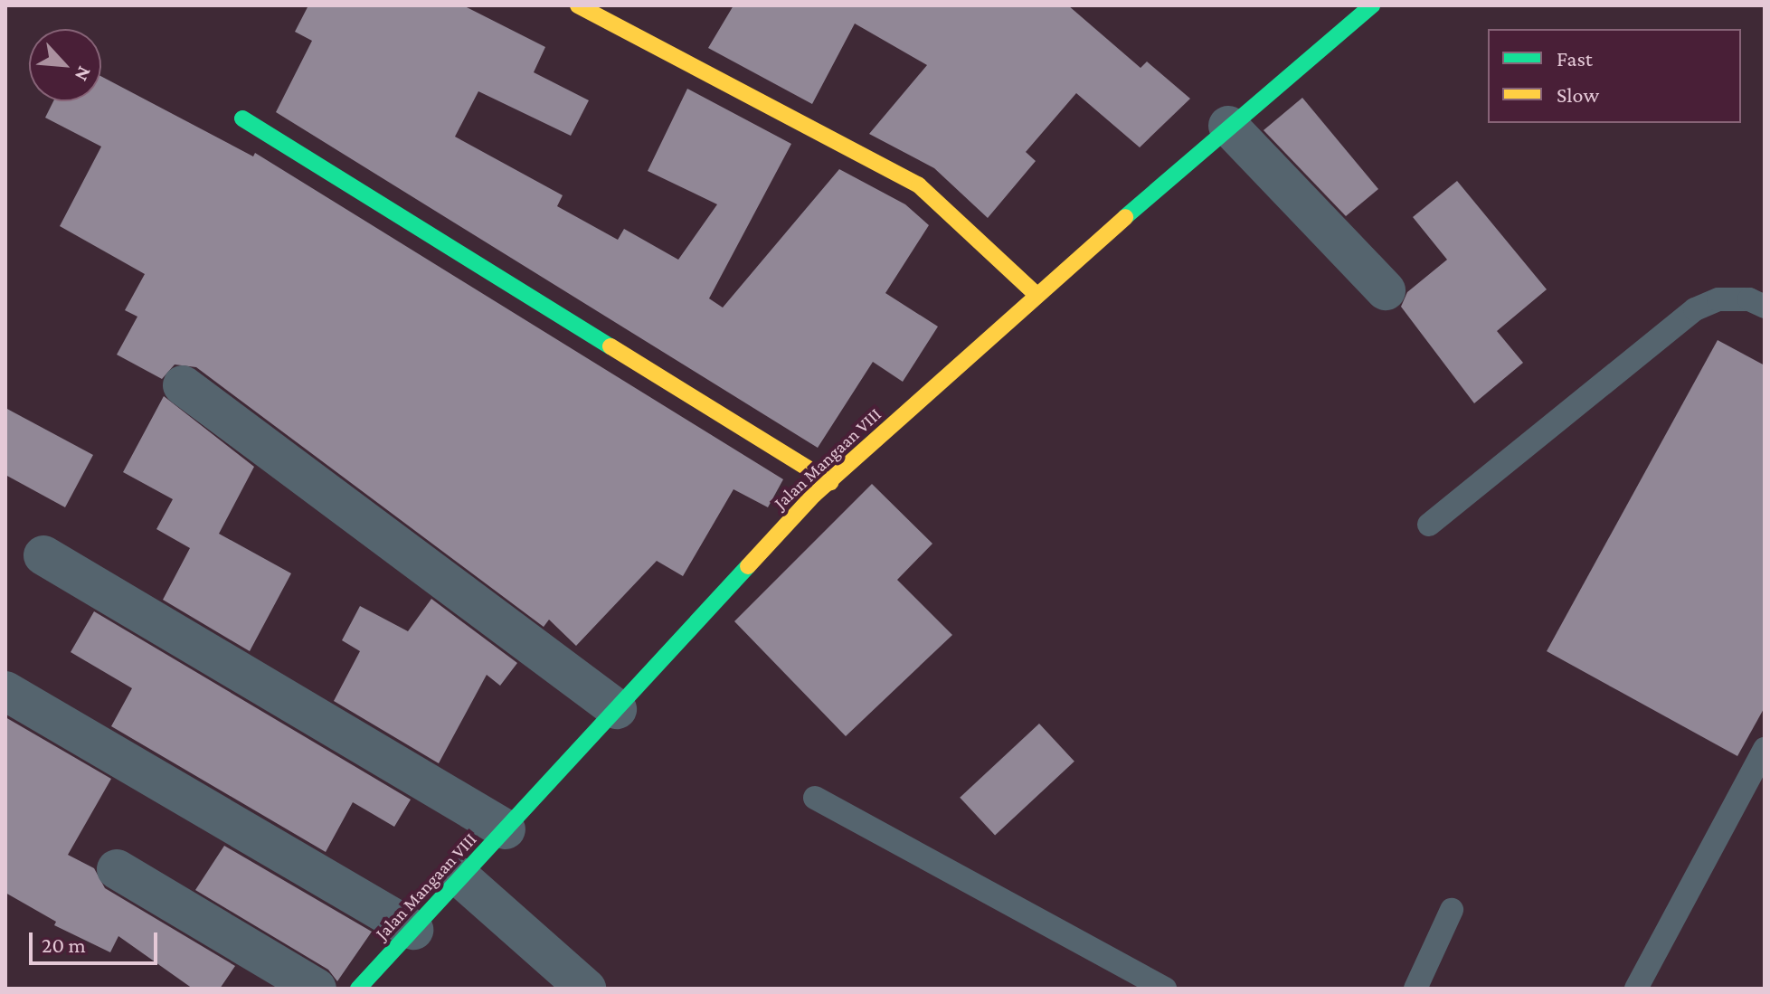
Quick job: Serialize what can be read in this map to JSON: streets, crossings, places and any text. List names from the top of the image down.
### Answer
{
  "streets": {
    "street": ["Jalan Mangaan VIII"]
  },
  "legend": ["Fast", "Slow"],
  "scale_bar": "20 m",
  "north": "bottom right"
}
